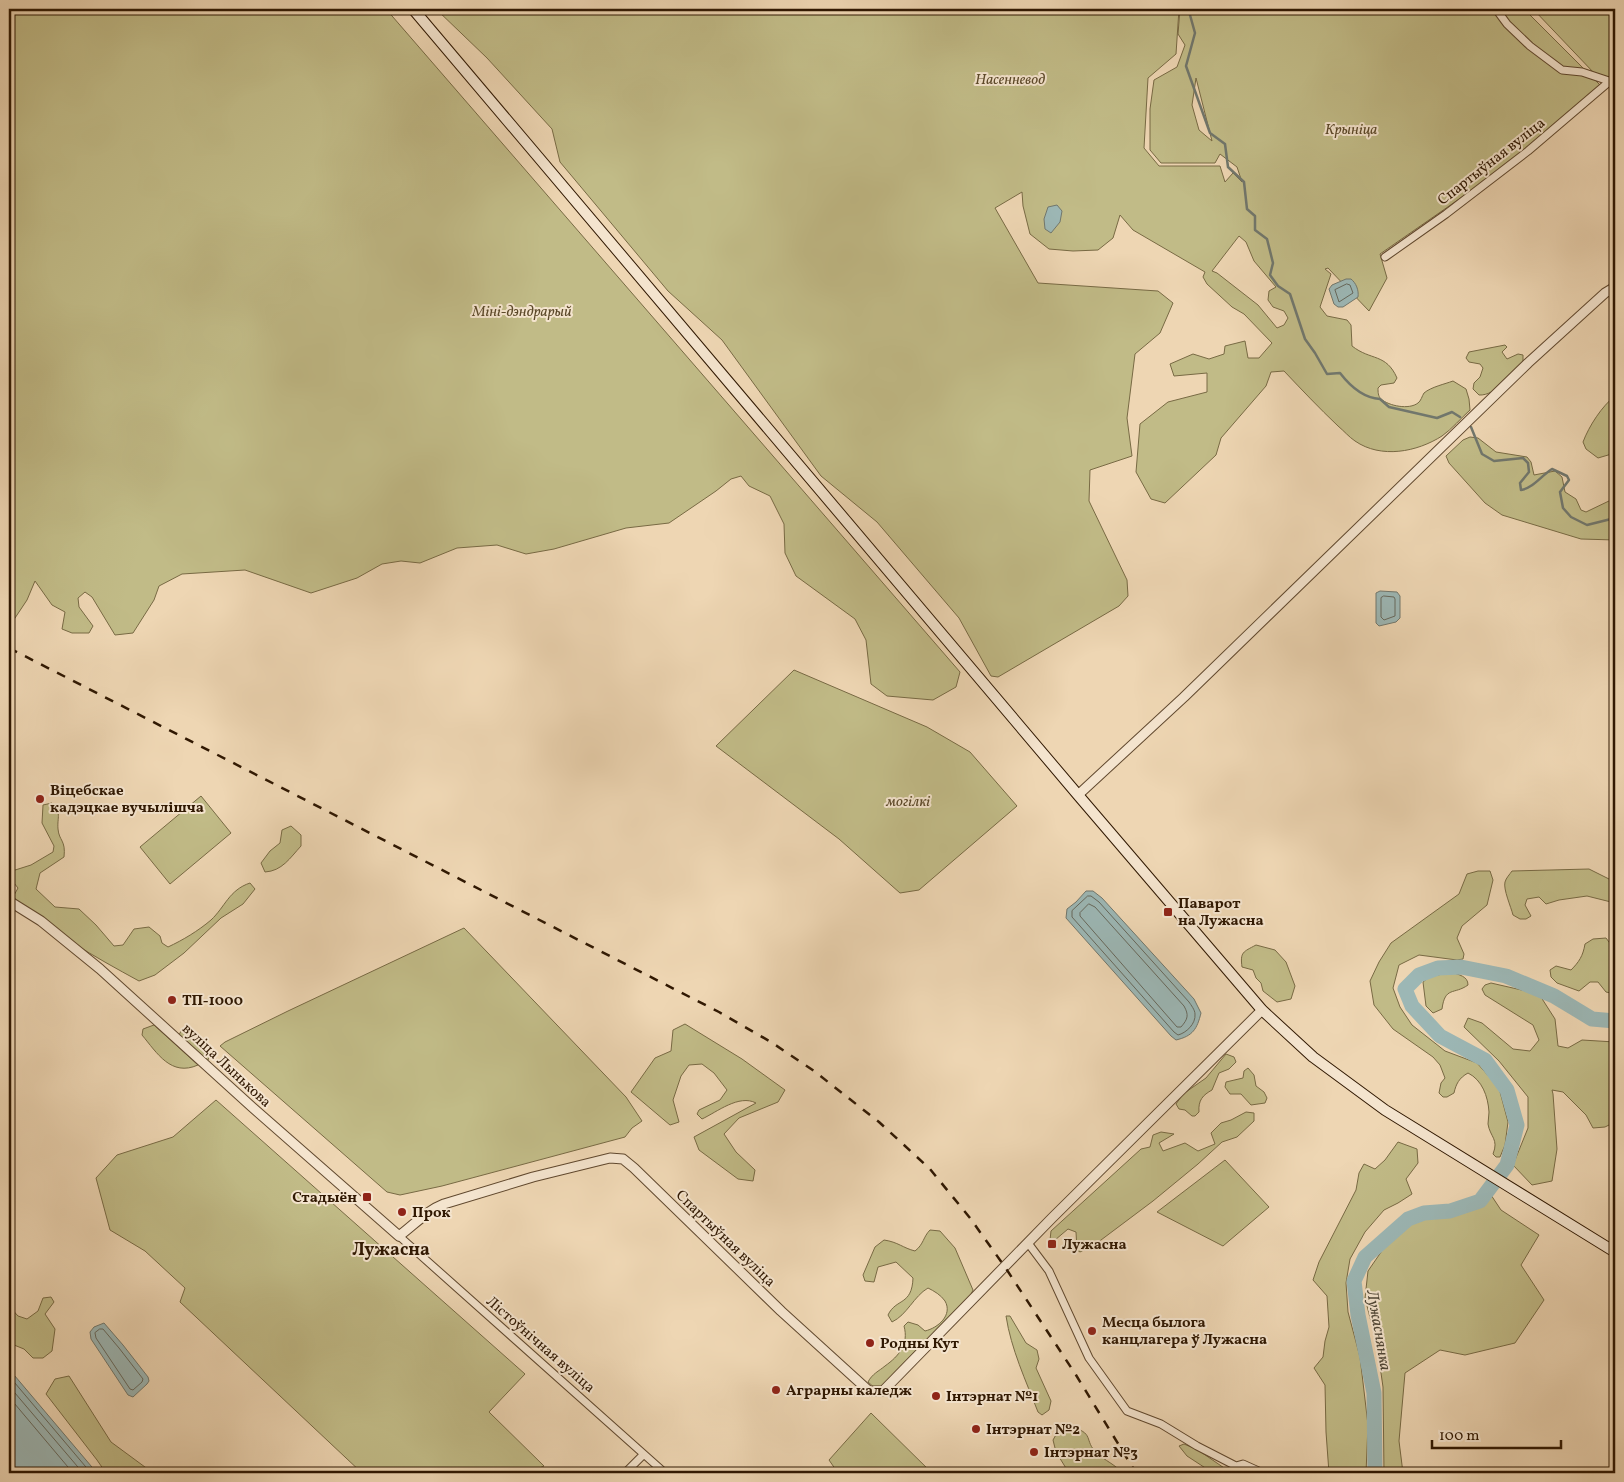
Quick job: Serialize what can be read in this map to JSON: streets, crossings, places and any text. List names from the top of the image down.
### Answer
{
  "streets": {
    "street": ["Спартыўная вуліца", "вуліца Лынькова", "Лістоўнічная вуліца"]
  },
  "crossings": [
    ["Спартыўная вуліца", "вуліца Лынькова"],
    ["Спартыўная вуліца", "Лістоўнічная вуліца"],
    ["вуліца Лынькова", "Лістоўнічная вуліца"]
  ],
  "districts": ["Лужасна"],
  "water": ["Лужаснянка"],
  "parks": [
    "Насенневод",
    "Крыніца",
    "Міні-дэндрарый",
    "могілкі"
  ],
  "places": {
    "other": [
      "Віцебскае кадэцкае вучылішча",
      "ТП-1000",
      "Прок",
      "Месца былога канцлагера ў Лужасна",
      "Родны Кут",
      "Аграрны каледж",
      "Інтэрнат №1",
      "Інтэрнат №2",
      "Інтэрнат №3"
    ],
    "transit": ["Паварот на Лужасна", "Стадыён", "Лужасна"]
  },
  "scale_bar": "100 m"
}
